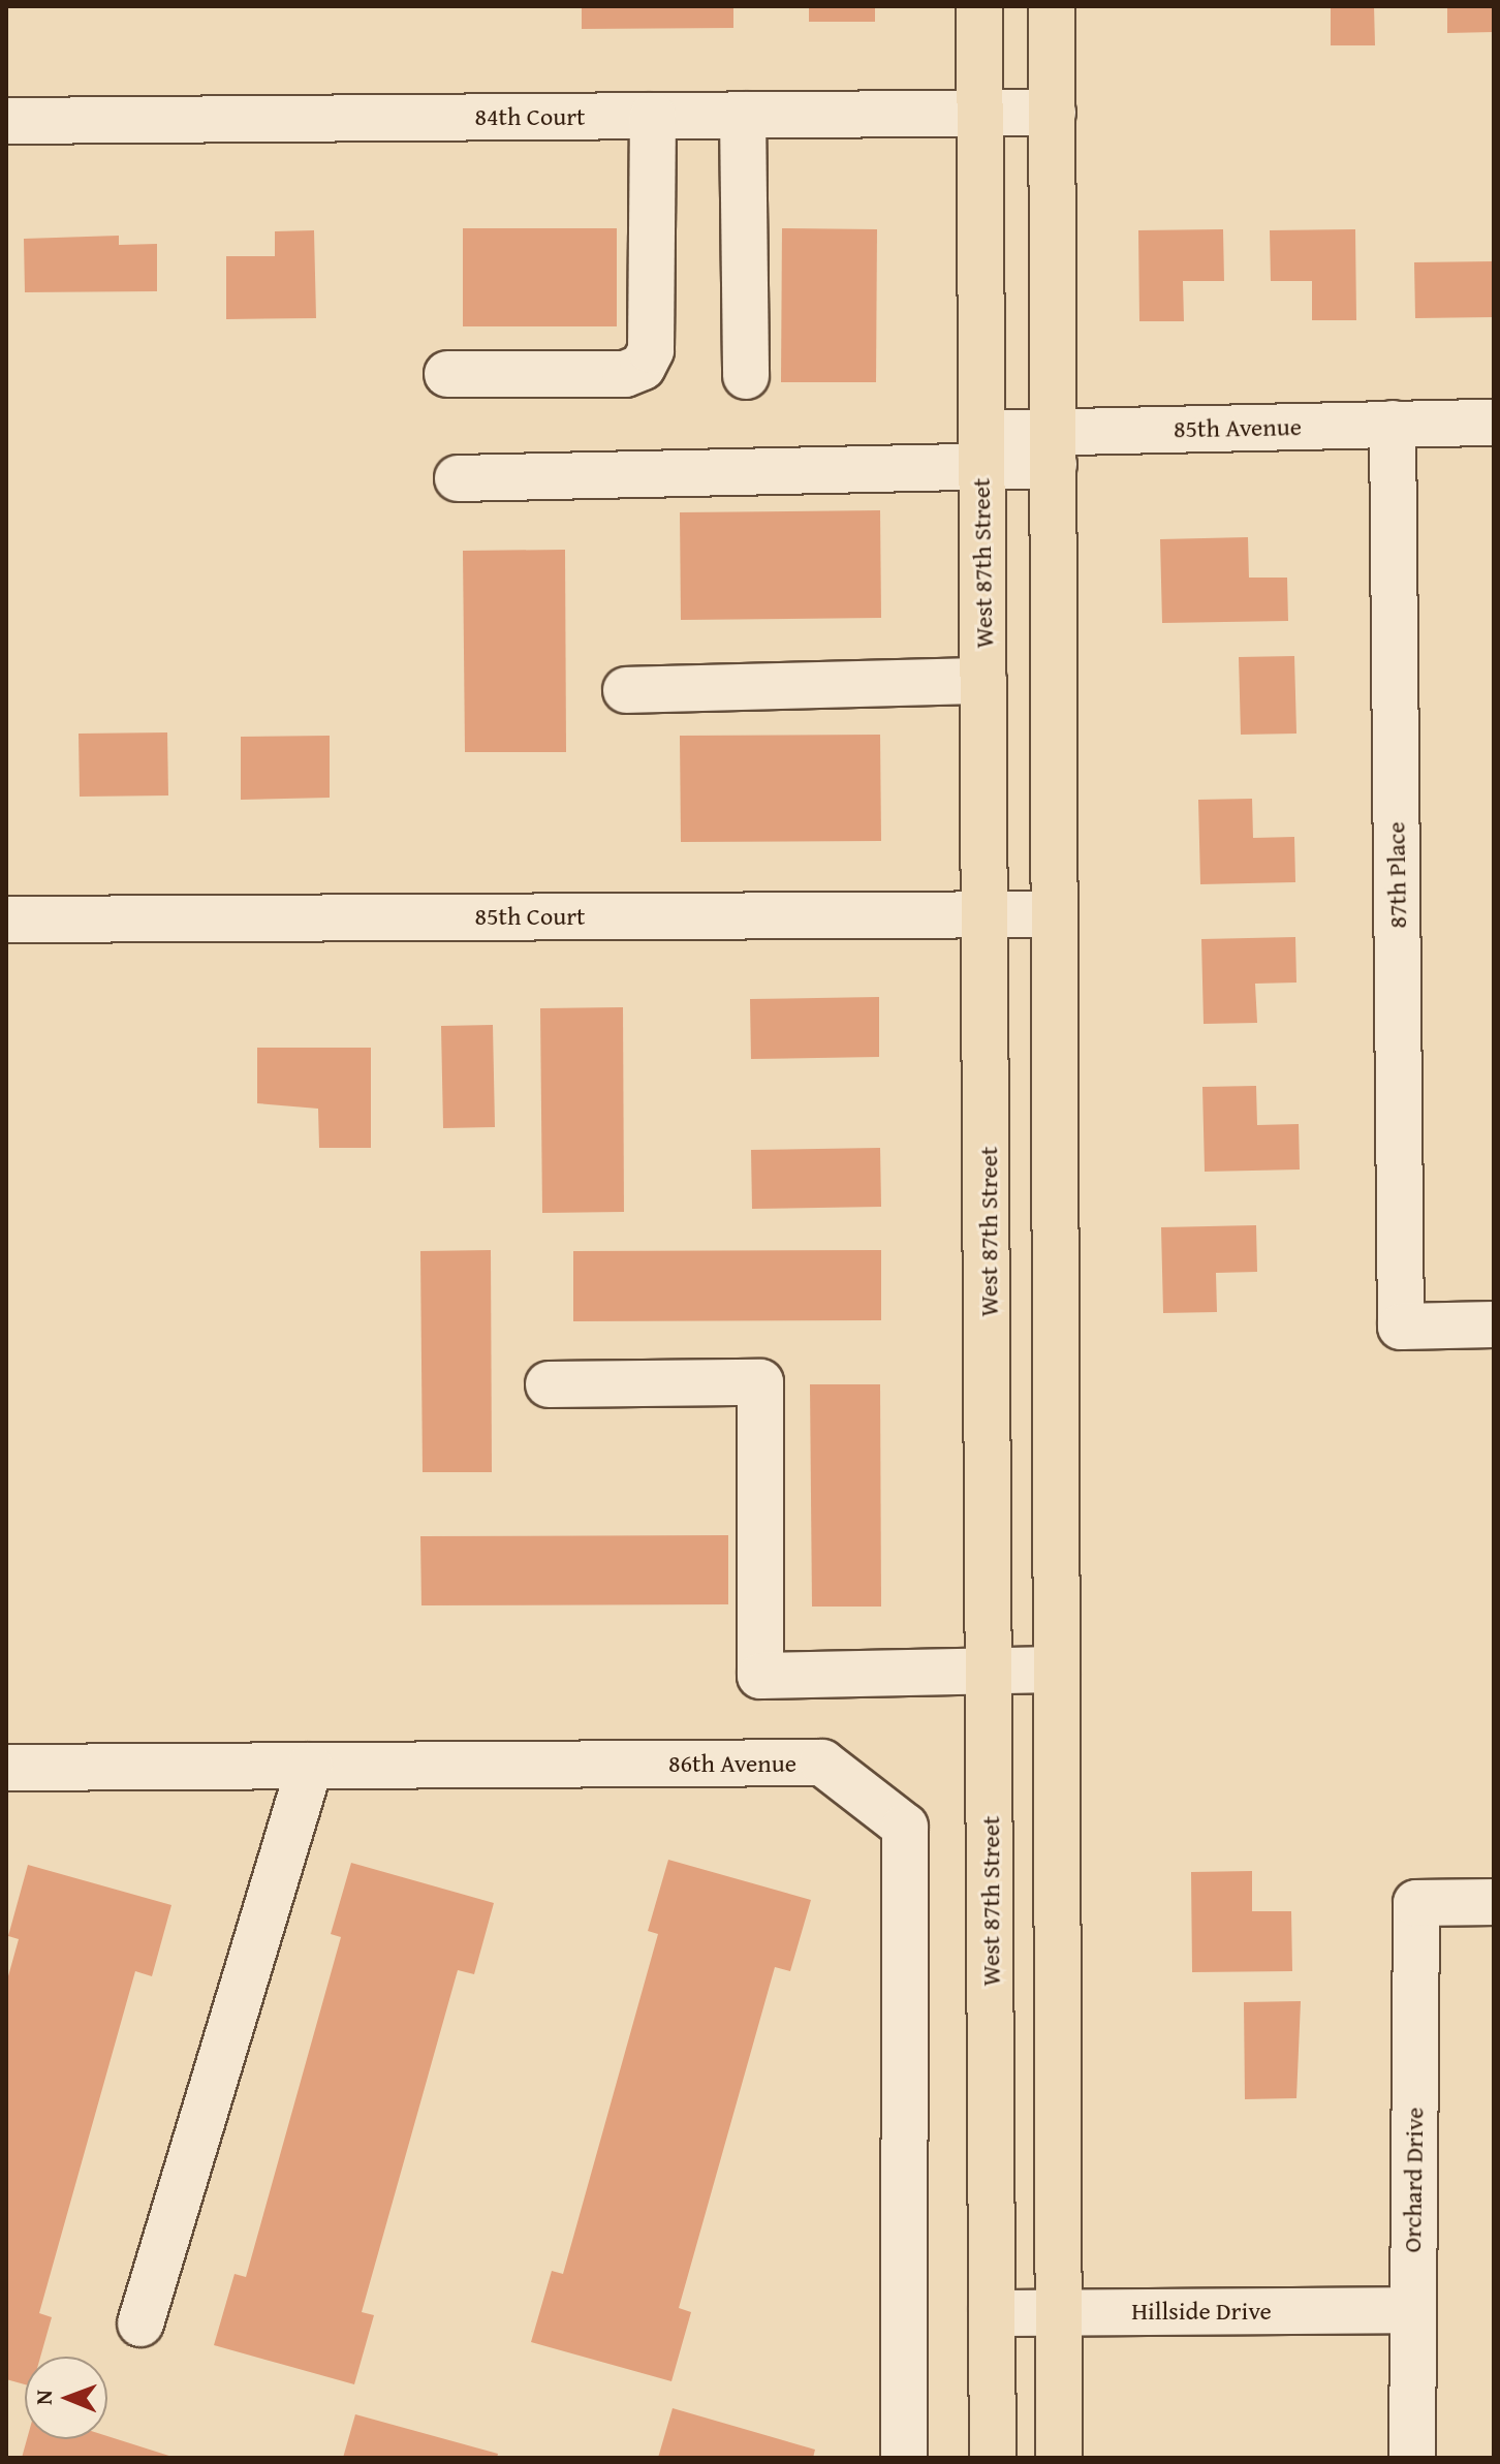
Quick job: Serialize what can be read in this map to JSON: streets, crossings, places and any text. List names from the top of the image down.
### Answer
{
  "streets": {
    "main road": ["West 87th Street"],
    "street": [
      "84th Court",
      "85th Avenue",
      "87th Place",
      "85th Court",
      "86th Avenue",
      "Orchard Drive",
      "Hillside Drive"
    ]
  },
  "crossings": [
    ["84th Court", "West 87th Street"],
    ["85th Avenue", "West 87th Street"],
    ["85th Avenue", "87th Place"],
    ["West 87th Street", "85th Court"],
    ["West 87th Street", "Hillside Drive"],
    ["Orchard Drive", "Hillside Drive"]
  ],
  "north": "left"
}
